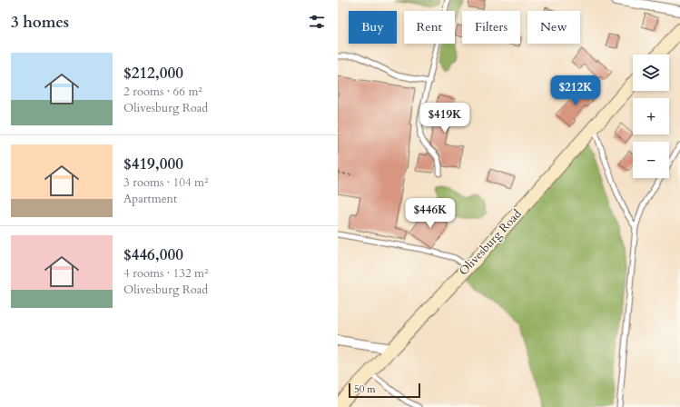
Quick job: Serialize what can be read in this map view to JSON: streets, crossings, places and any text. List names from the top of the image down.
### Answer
{
  "streets": {
    "main road": ["Olivesburg Road"]
  },
  "scale_bar": "50 m",
  "page": {
    "heading": "3 homes",
    "chip": [
      "Buy",
      "Rent",
      "Filters",
      "New"
    ],
    "list": [
      {
        "name": "$212,000",
        "note": "2 rooms · 66 m² · Olivesburg Road"
      },
      {
        "name": "$419,000",
        "note": "3 rooms · 104 m² · Apartment"
      },
      {
        "name": "$446,000",
        "note": "4 rooms · 132 m² · Olivesburg Road"
      }
    ],
    "map_buttons": ["+", "−"],
    "price": ["$212K", "$419K", "$446K"],
    "scale": "50 m"
  }
}
